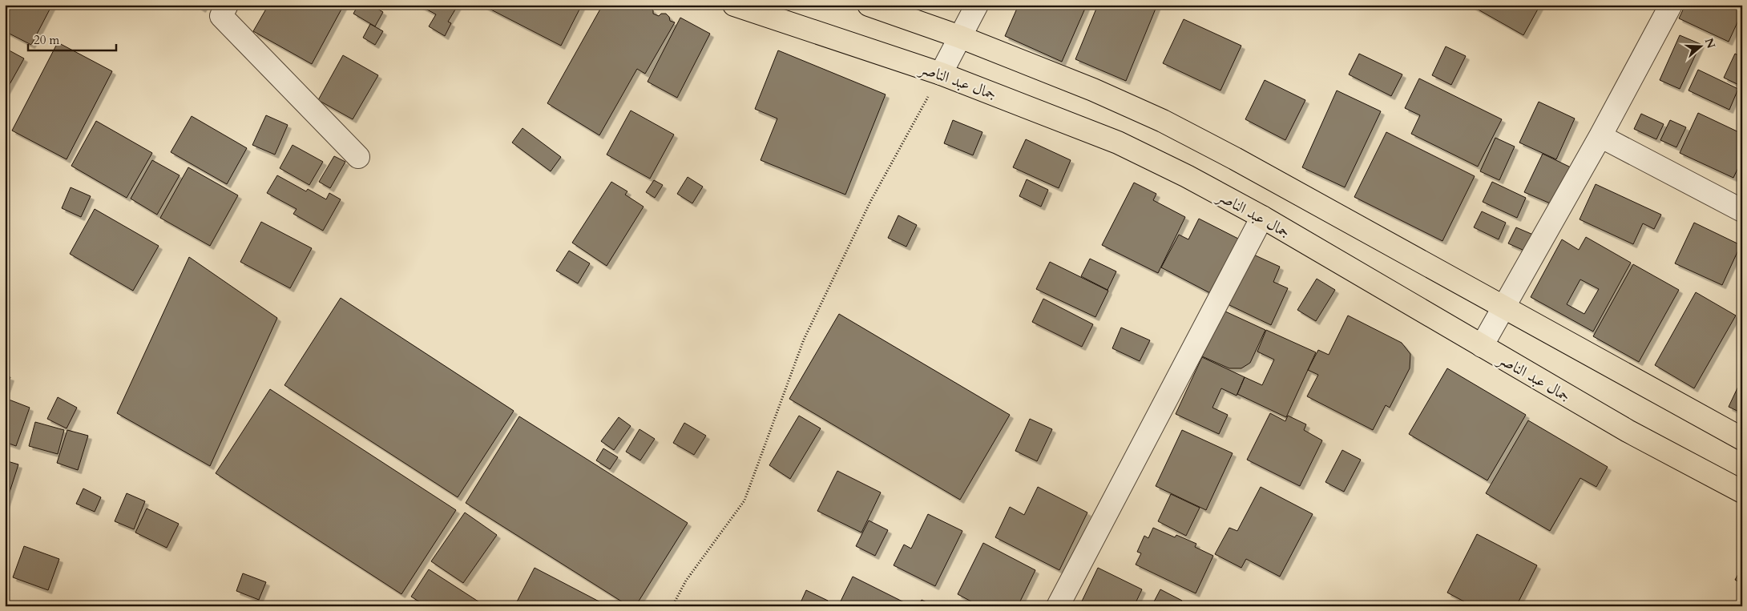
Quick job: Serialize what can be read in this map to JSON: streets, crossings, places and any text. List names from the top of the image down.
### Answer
{
  "streets": {
    "main road": ["جمال عبد الناصر"]
  },
  "scale_bar": "20 m",
  "north": "right"
}
